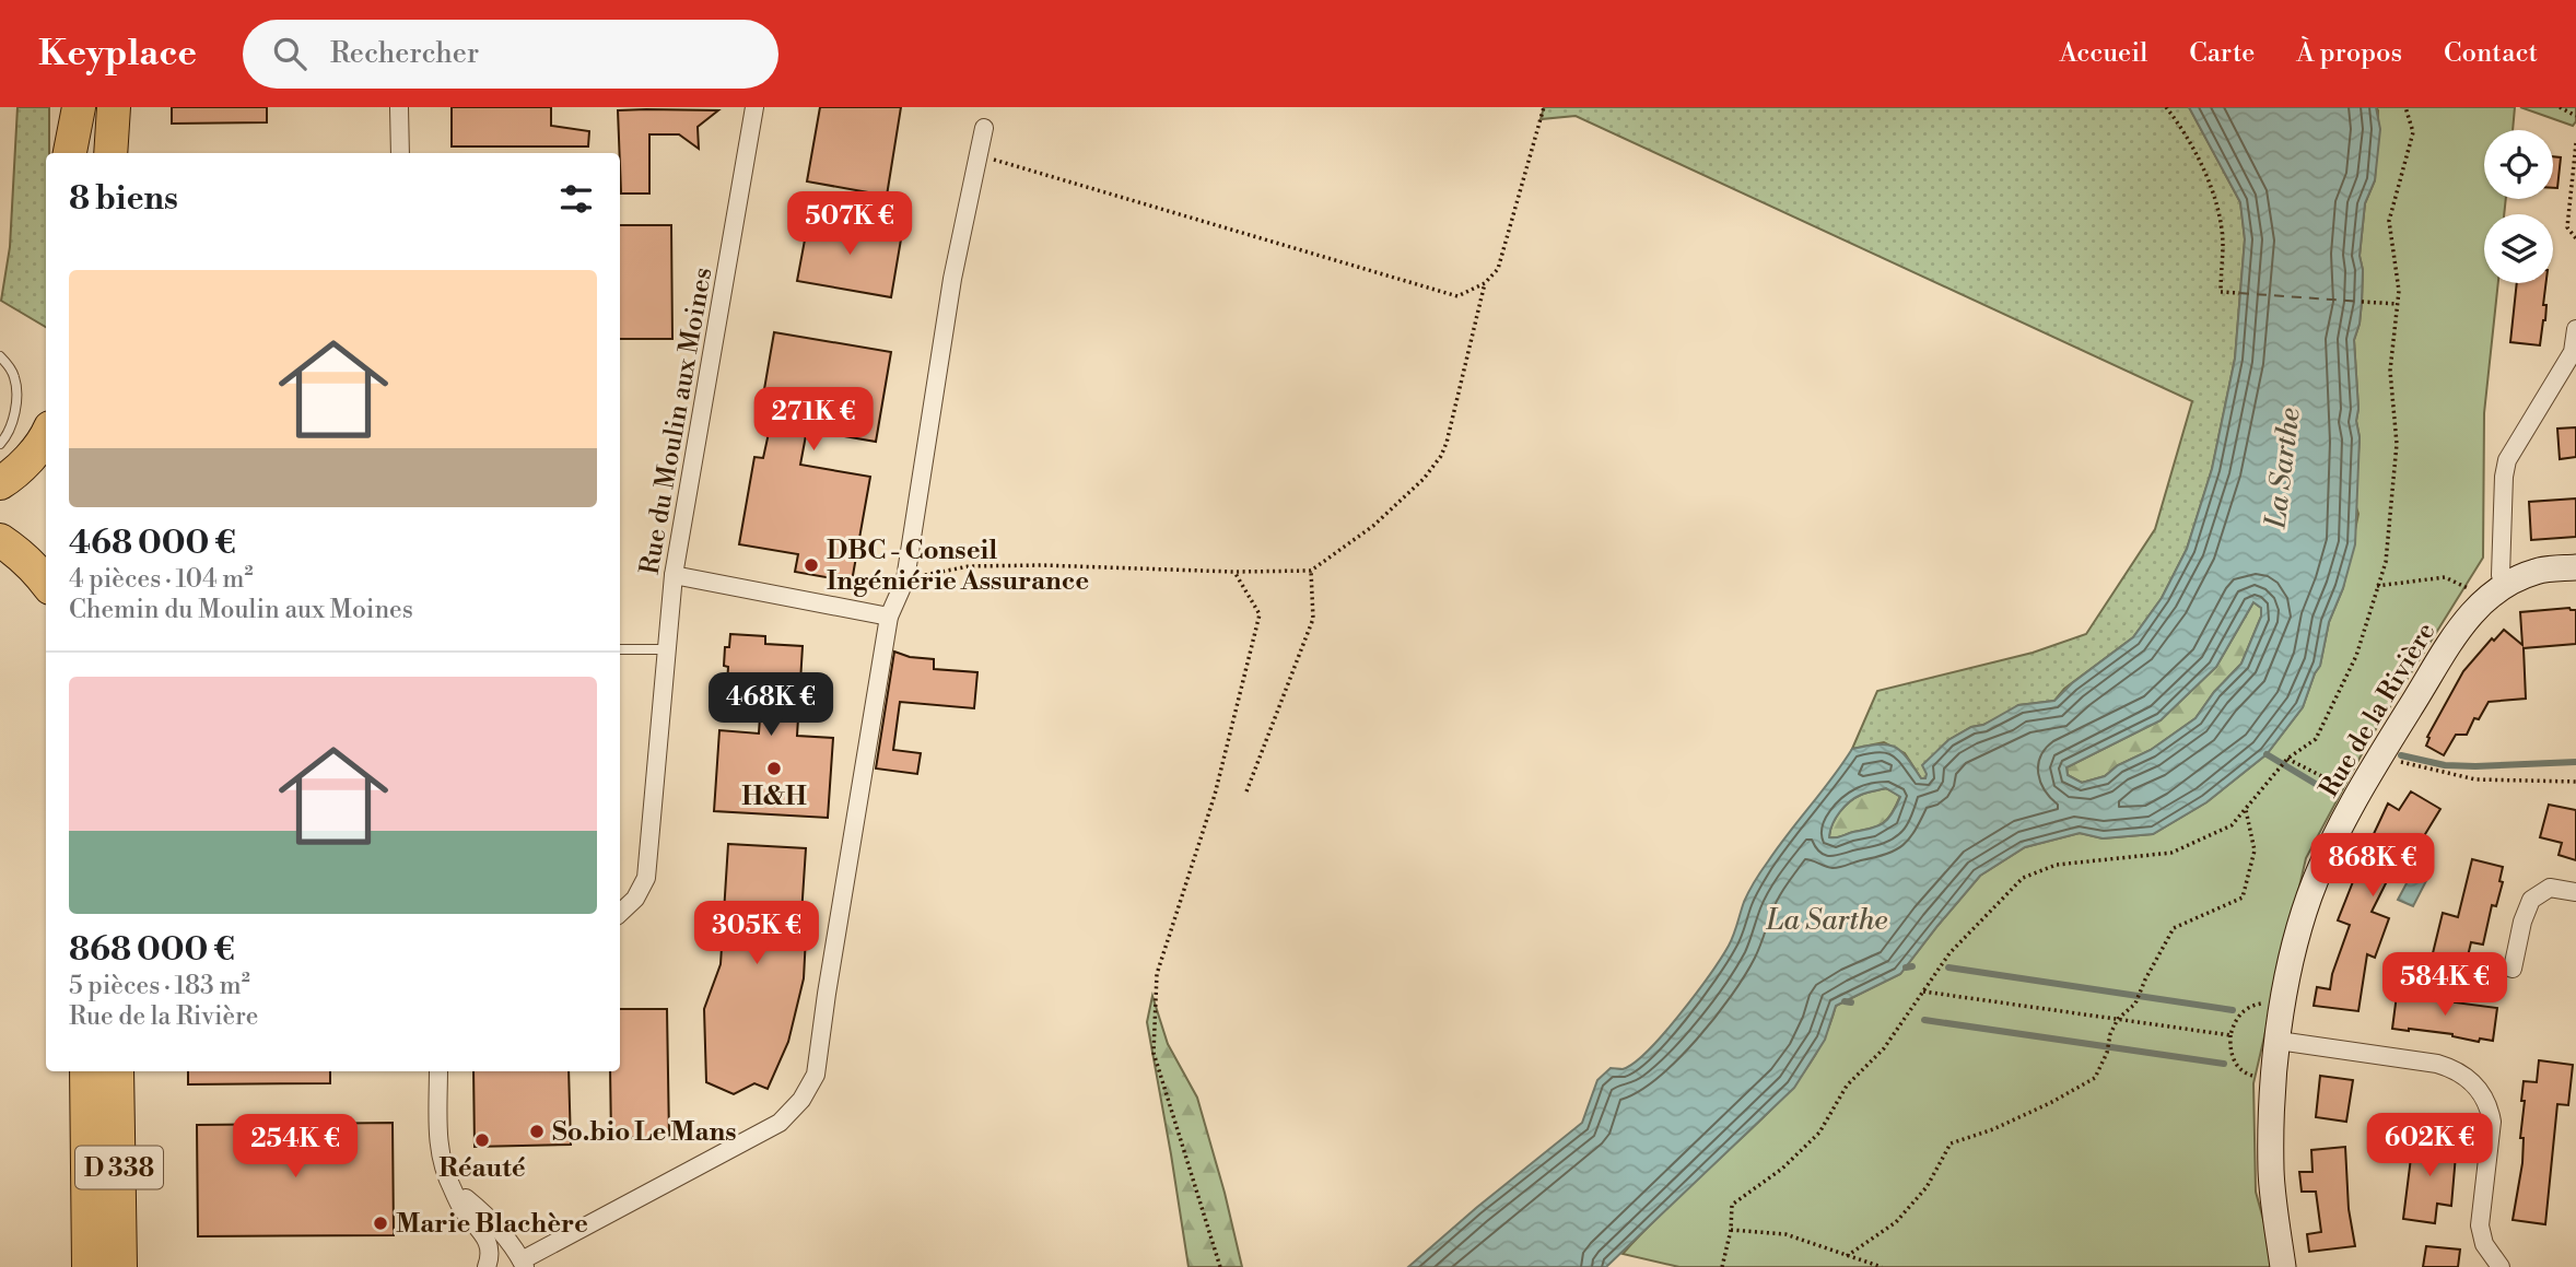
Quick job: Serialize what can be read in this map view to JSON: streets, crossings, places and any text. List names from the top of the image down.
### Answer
{
  "streets": {
    "highway": ["D 338"],
    "street": ["Rue du Moulin aux Moines", "Rue de la Rivière"]
  },
  "water": ["La Sarthe"],
  "places": [
    "DBC - Conseil Ingéniérie Assurance",
    "H&H",
    "So.bio Le Mans",
    "Réauté",
    "Marie Blachère"
  ],
  "page": {
    "header": "Keyplace",
    "search": "Rechercher",
    "nav": [
      "Accueil",
      "Carte",
      "À propos",
      "Contact"
    ],
    "heading": "8 biens",
    "price": [
      "507K €",
      "271K €",
      "468K €",
      "868K €",
      "305K €",
      "584K €",
      "602K €",
      "254K €"
    ],
    "list": [
      {
        "name": "468 000 €",
        "note": "4 pièces · 104 m² · Chemin du Moulin aux Moines"
      },
      {
        "name": "868 000 €",
        "note": "5 pièces · 183 m² · Rue de la Rivière"
      }
    ]
  }
}
